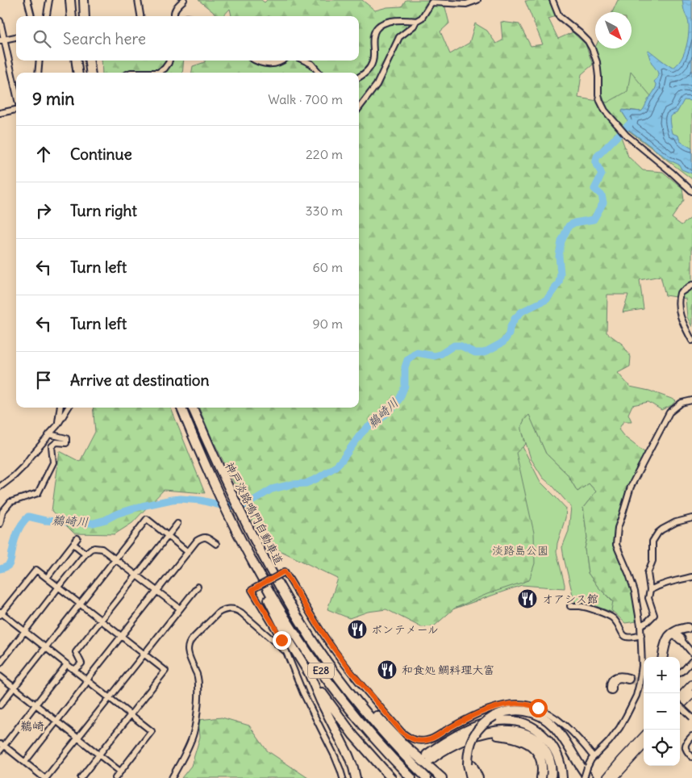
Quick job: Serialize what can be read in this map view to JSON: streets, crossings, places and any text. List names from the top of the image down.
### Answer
{
  "streets": {
    "highway": ["神戸淡路鳴門自動車道", "E28"]
  },
  "districts": ["鵜崎"],
  "water": ["鵜崎川"],
  "parks": ["淡路島公園"],
  "places": {
    "restaurant": ["オアシス館", "ポンテメール", "和食処 鯛料理大富"]
  },
  "north": "bottom right",
  "page": {
    "search": "Search here",
    "heading": ["9 min", "Walk · 700 m"],
    "list": [
      ["Continue", "220 m"],
      ["Turn right", "330 m"],
      ["Turn left", "60 m"],
      ["Turn left", "90 m"],
      "Arrive at destination"
    ],
    "map_buttons": ["+", "−"]
  }
}
